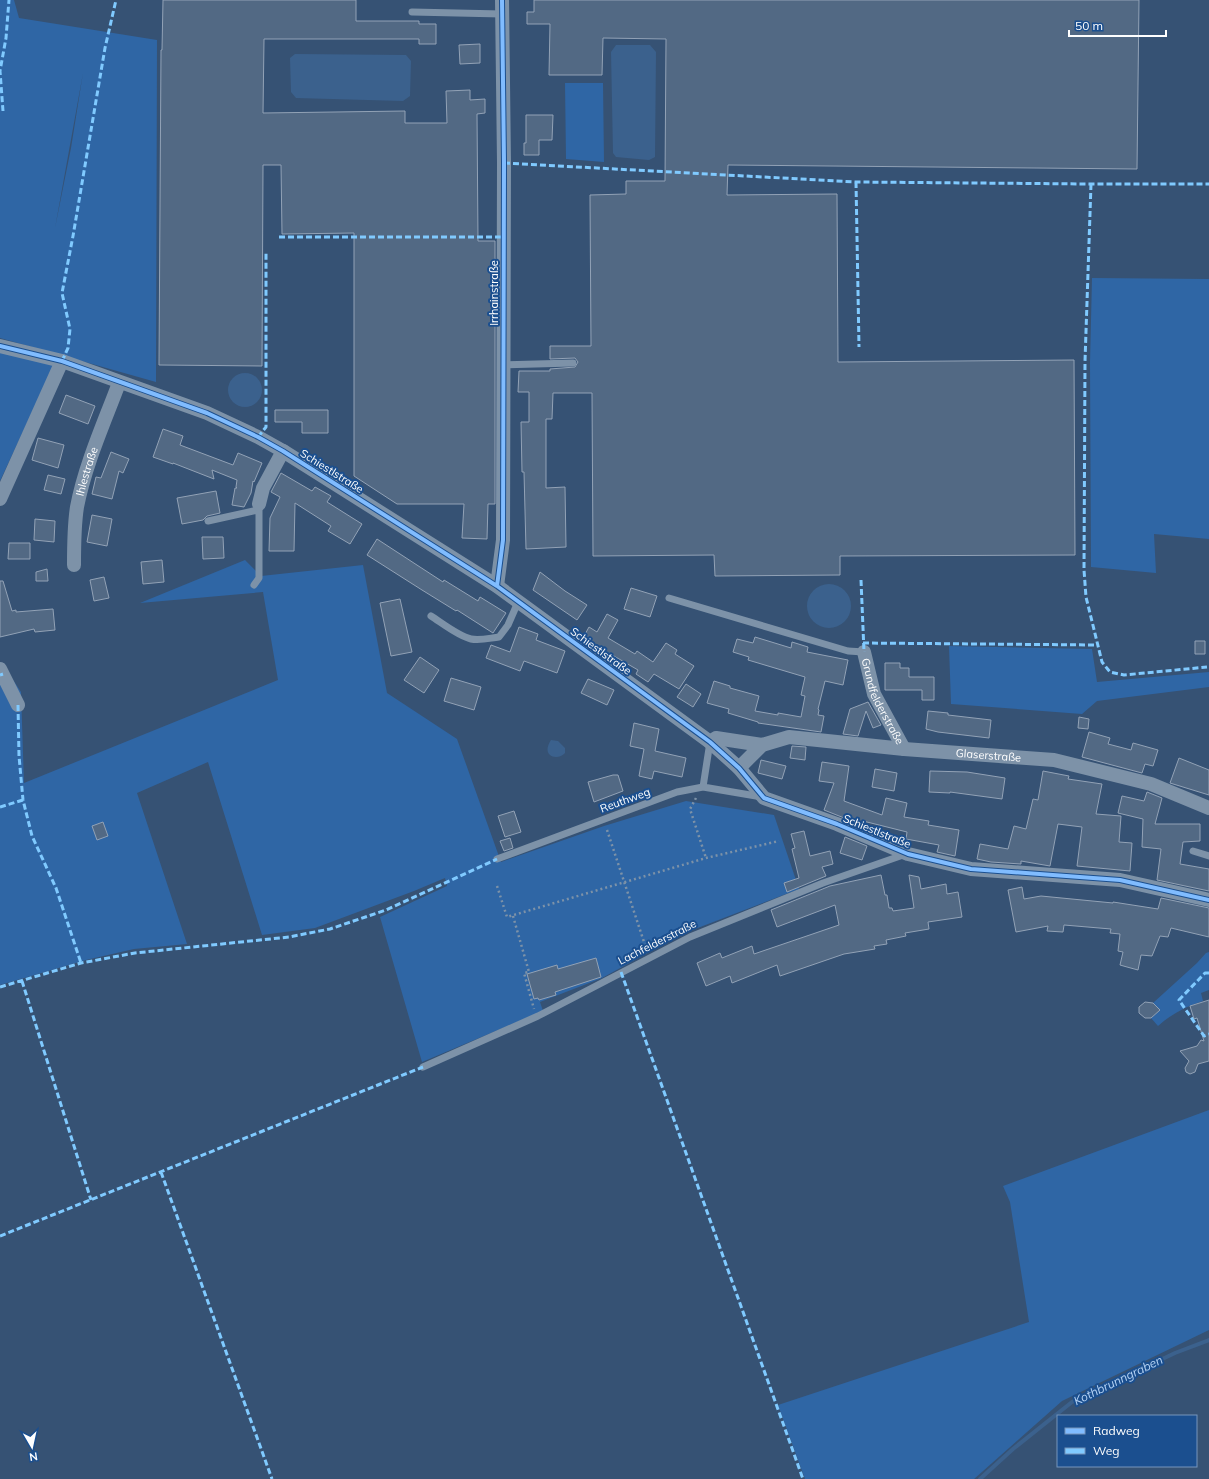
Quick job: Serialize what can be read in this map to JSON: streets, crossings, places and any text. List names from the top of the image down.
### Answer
{
  "streets": {
    "street": [
      "Irrhainstraße",
      "Schiestlstraße",
      "Ihlestraße",
      "Grundfelderstraße",
      "Glaserstraße"
    ],
    "lane": ["Reuthweg", "Lachfelderstraße"]
  },
  "crossings": [
    ["Irrhainstraße", "Schiestlstraße"],
    ["Schiestlstraße", "Ihlestraße"],
    ["Schiestlstraße", "Glaserstraße"],
    ["Schiestlstraße", "Reuthweg"],
    ["Schiestlstraße", "Lachfelderstraße"],
    ["Grundfelderstraße", "Glaserstraße"]
  ],
  "water": ["Kothbrunngraben"],
  "legend": ["Radweg", "Weg"],
  "scale_bar": "50 m",
  "north": "bottom"
}
